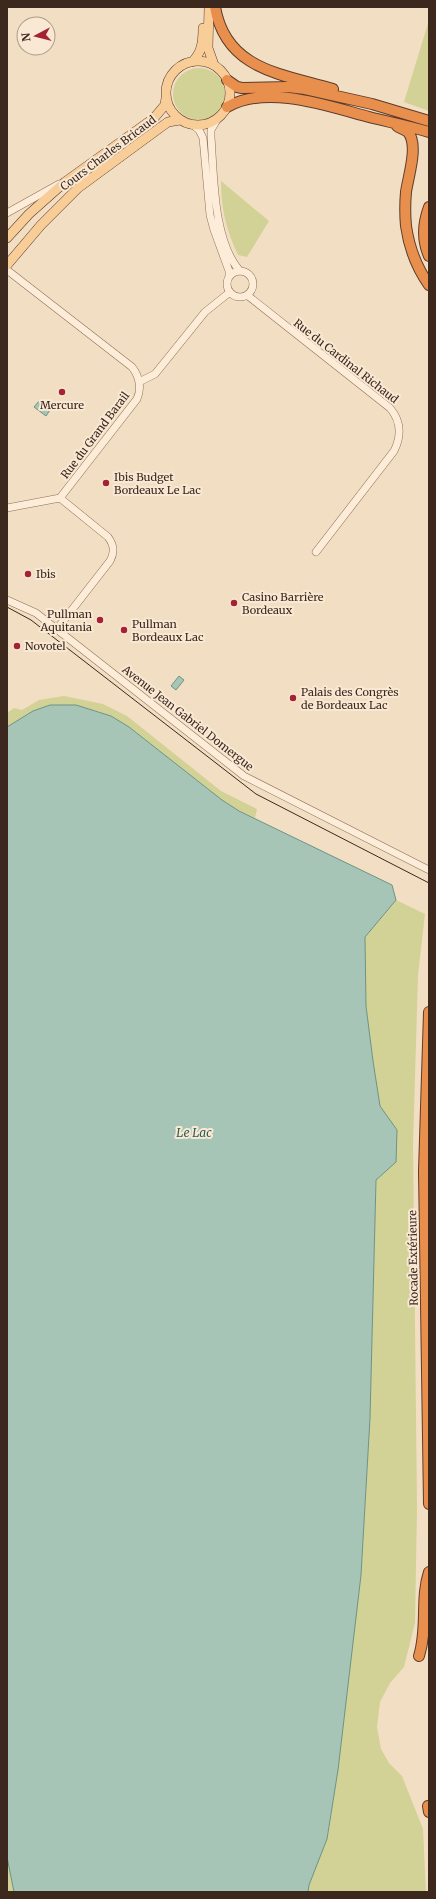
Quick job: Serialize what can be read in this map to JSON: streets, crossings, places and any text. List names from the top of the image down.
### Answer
{
  "streets": {
    "highway": ["Rocade Extérieure"],
    "main road": ["Cours Charles Bricaud"],
    "street": ["Rue du Cardinal Richaud", "Rue du Grand Barail", "Avenue Jean Gabriel Domergue"]
  },
  "water": ["Le Lac"],
  "places": [
    "Mercure",
    "Ibis Budget Bordeaux Le Lac",
    "Ibis",
    "Casino Barrière Bordeaux",
    "Pullman Aquitania",
    "Pullman Bordeaux Lac",
    "Novotel",
    "Palais des Congrès de Bordeaux Lac"
  ],
  "north": "left"
}
